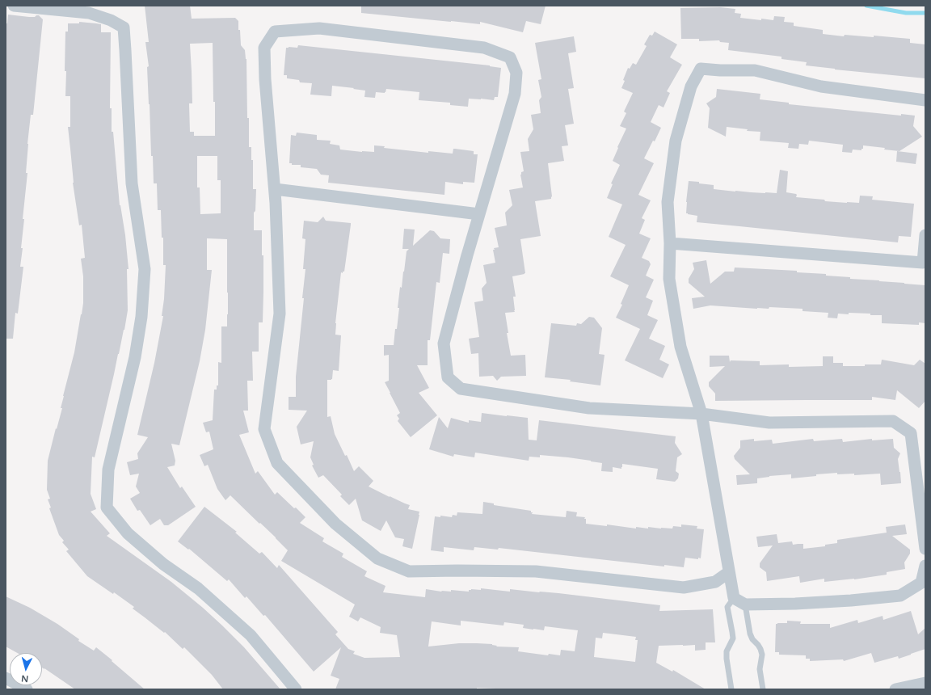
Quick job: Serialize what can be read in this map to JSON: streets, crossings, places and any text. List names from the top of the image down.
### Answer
{
  "north": "bottom"
}
